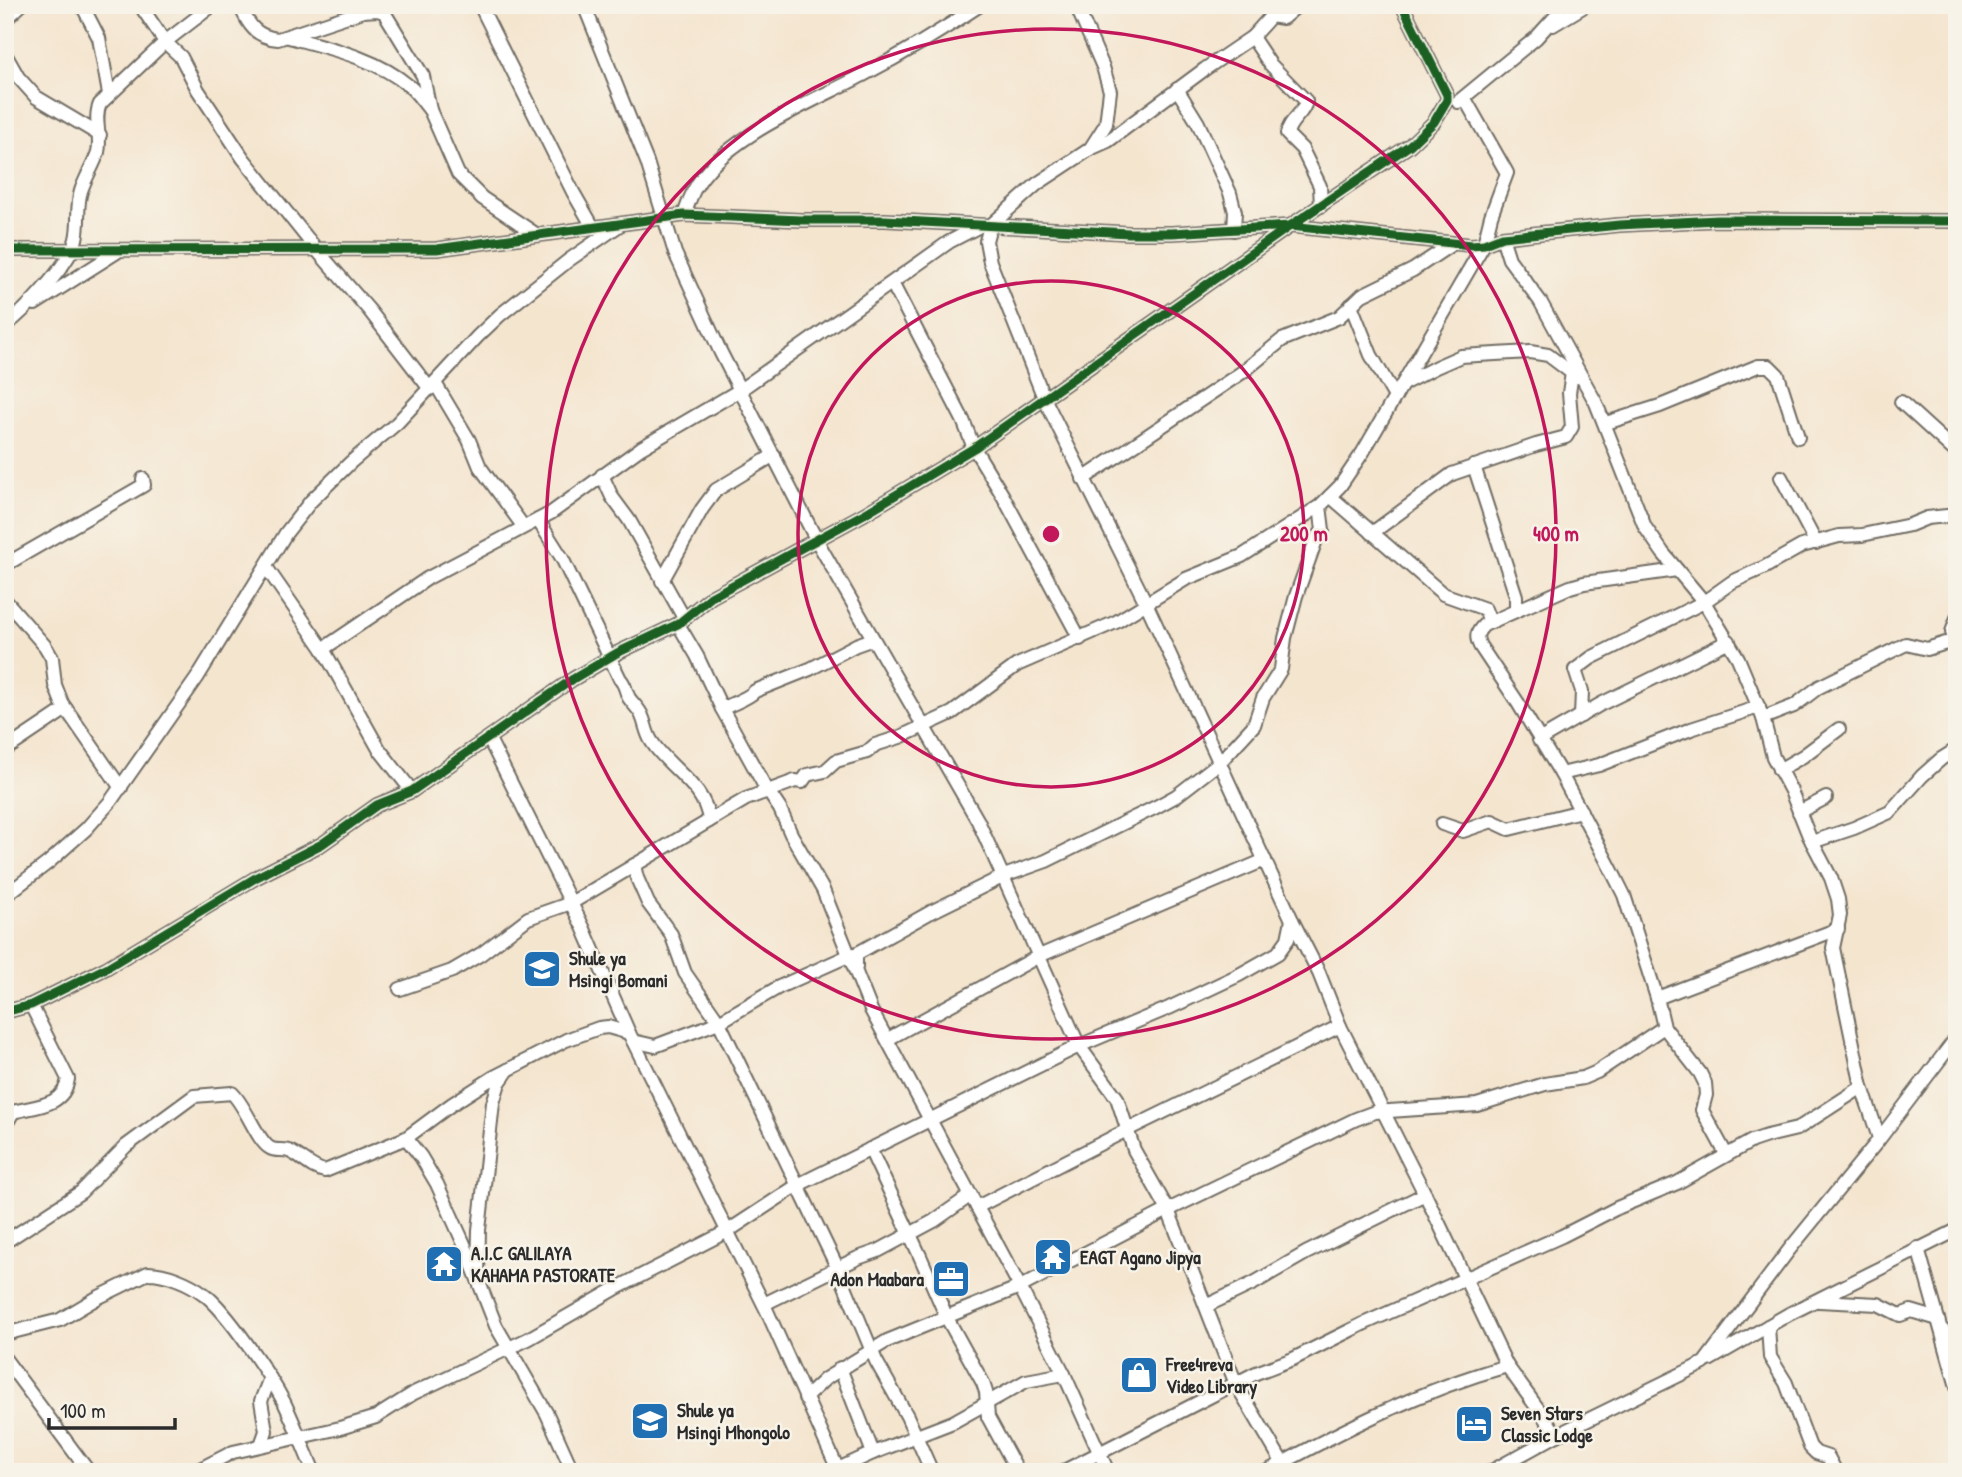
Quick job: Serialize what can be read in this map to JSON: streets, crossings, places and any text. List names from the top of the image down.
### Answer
{
  "places": {
    "school or university": ["Shule ya Msingi Bomani", "Shule ya Msingi Mhongolo"],
    "temple": ["EAGT Agano Jipya", "A.I.C GALILAYA KAHAMA PASTORATE"],
    "office": ["Adon Maabara"],
    "shop": ["Free4reva Video Library"],
    "hotel": ["Seven Stars Classic Lodge"]
  },
  "scale_bar": "100 m",
  "rings": ["200 m", "400 m"]
}
